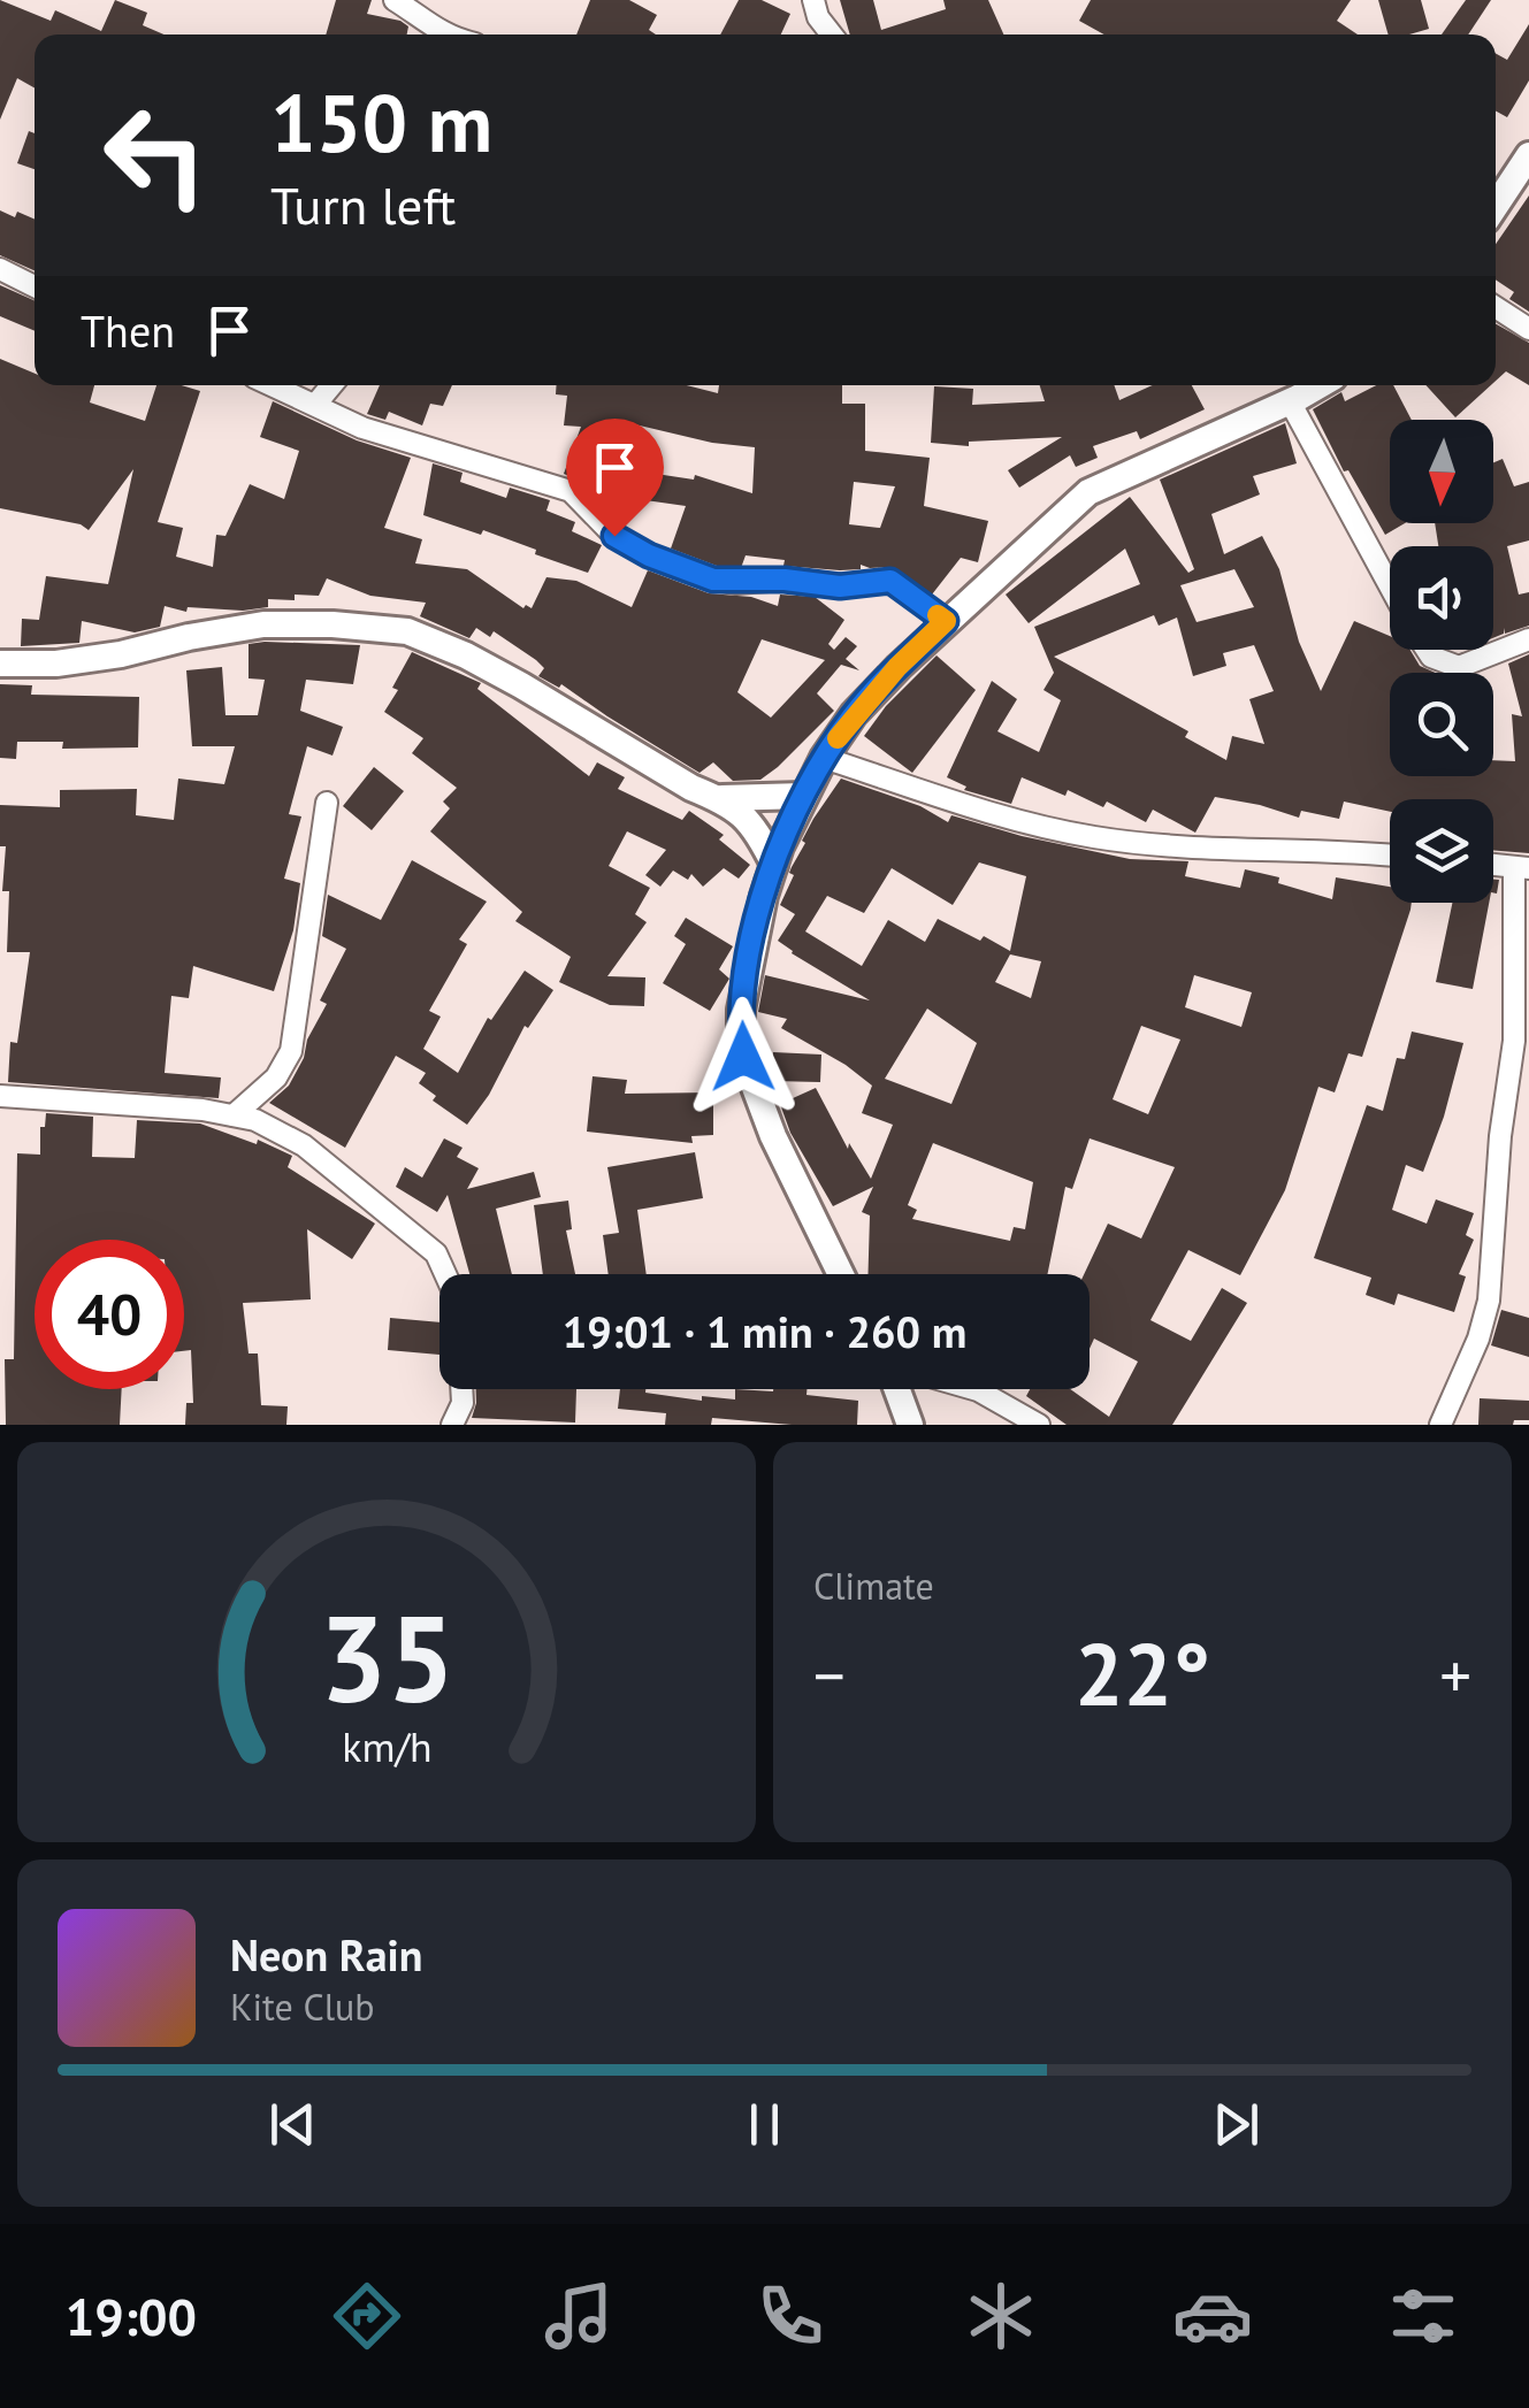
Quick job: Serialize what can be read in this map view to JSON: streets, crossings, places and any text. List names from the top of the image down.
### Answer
{
  "north": "bottom",
  "page": {
    "turn": ["150 m", "Turn left"],
    "then": "Then",
    "limit": "40",
    "trip": "19:01 · 1 min · 260 m",
    "tile": "Climate",
    "heat": ["−", "22°", "+"],
    "song": ["Neon Rain", "Kite Club"],
    "tabs": "19:00",
    "gauge": ["35", "km/h"]
  }
}
